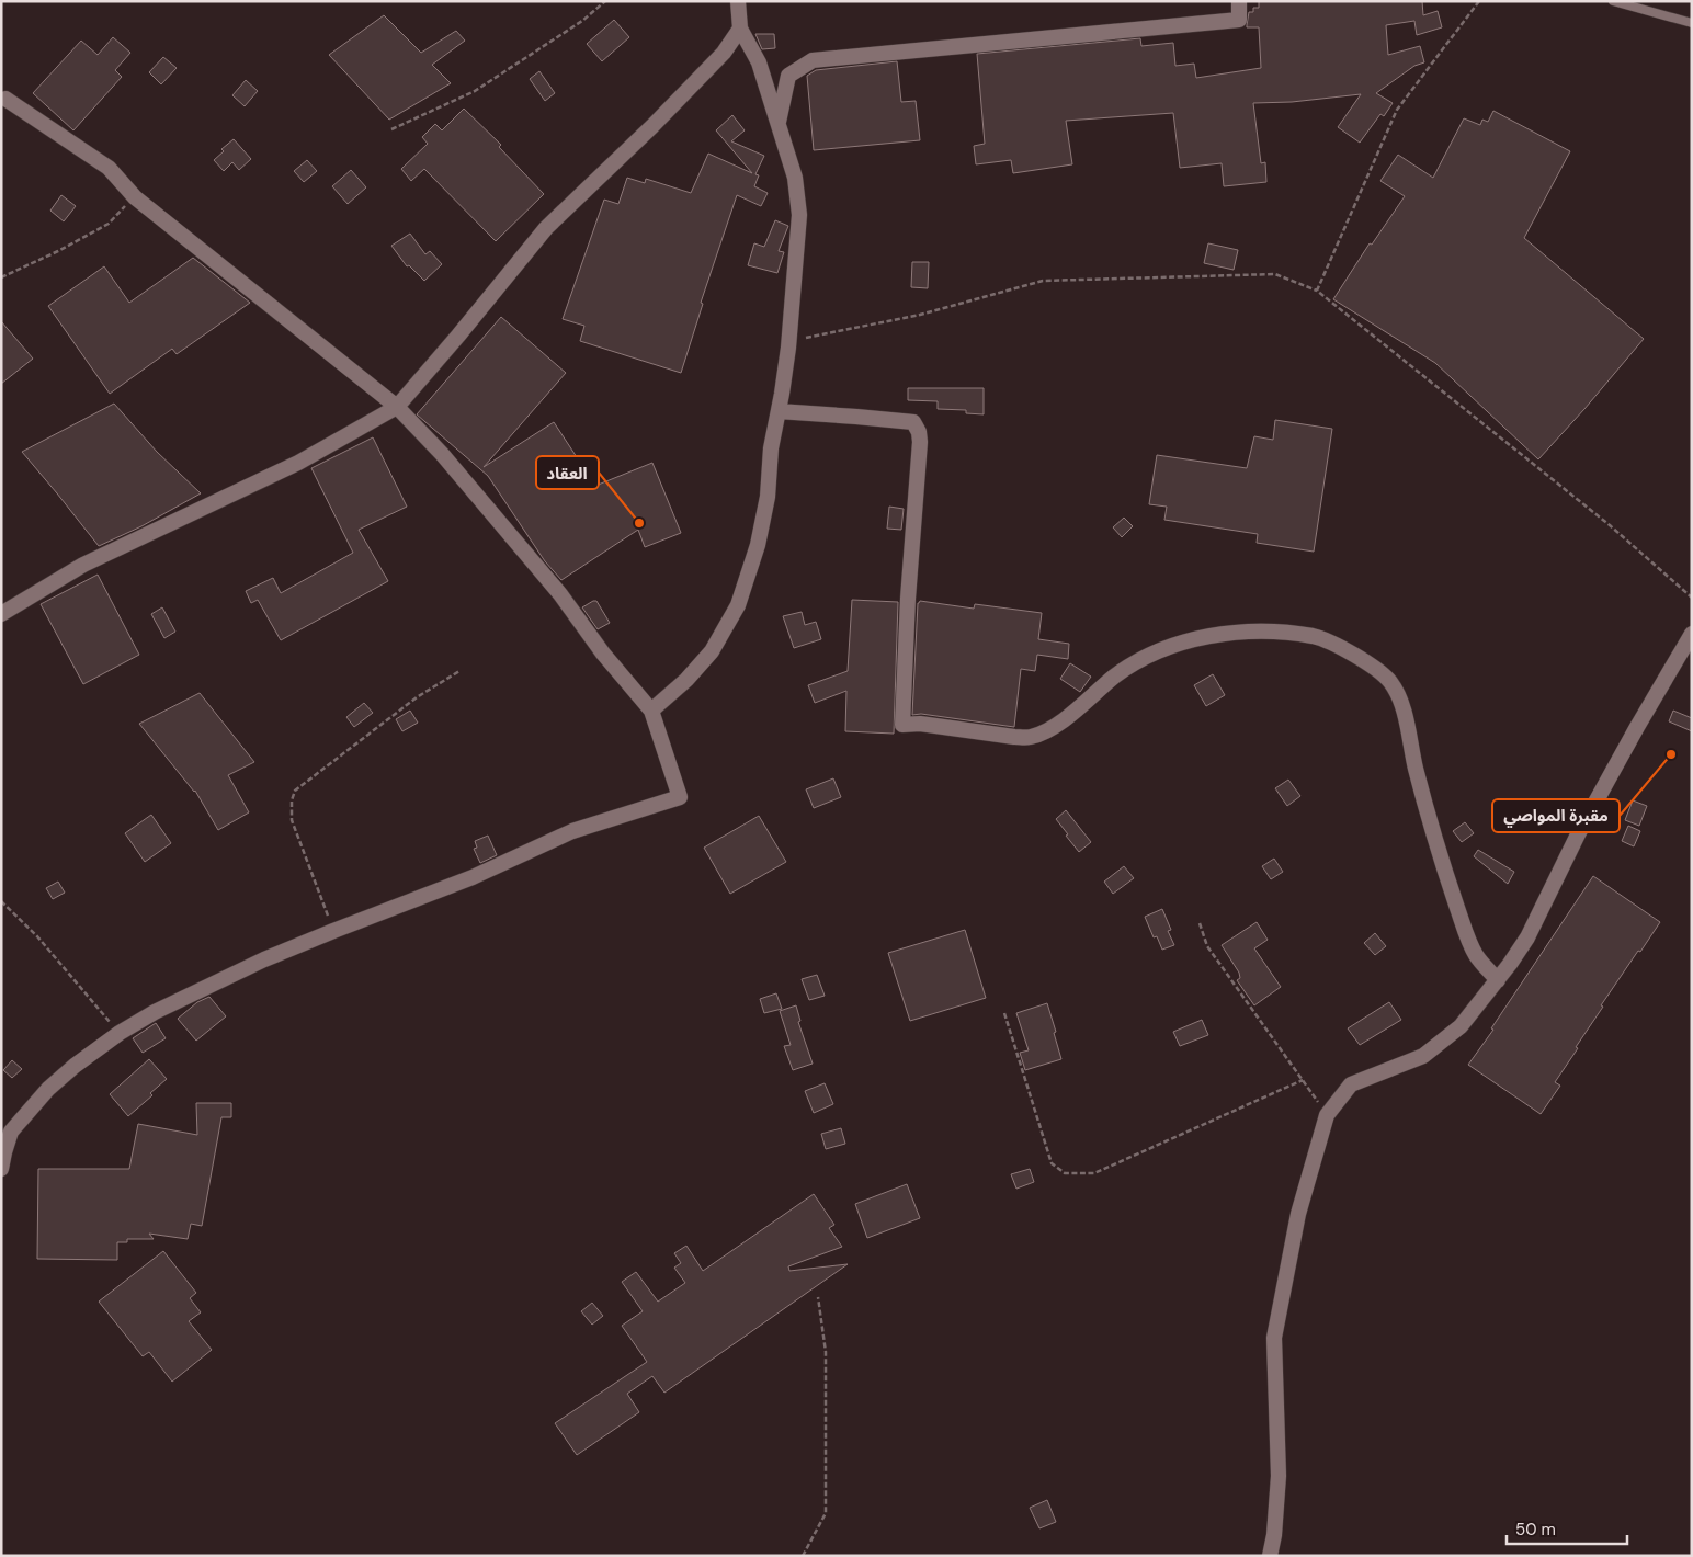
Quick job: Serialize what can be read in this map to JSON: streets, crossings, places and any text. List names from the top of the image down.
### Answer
{
  "places": ["العقاد", "مقبرة المواصي"],
  "scale_bar": "50 m"
}
